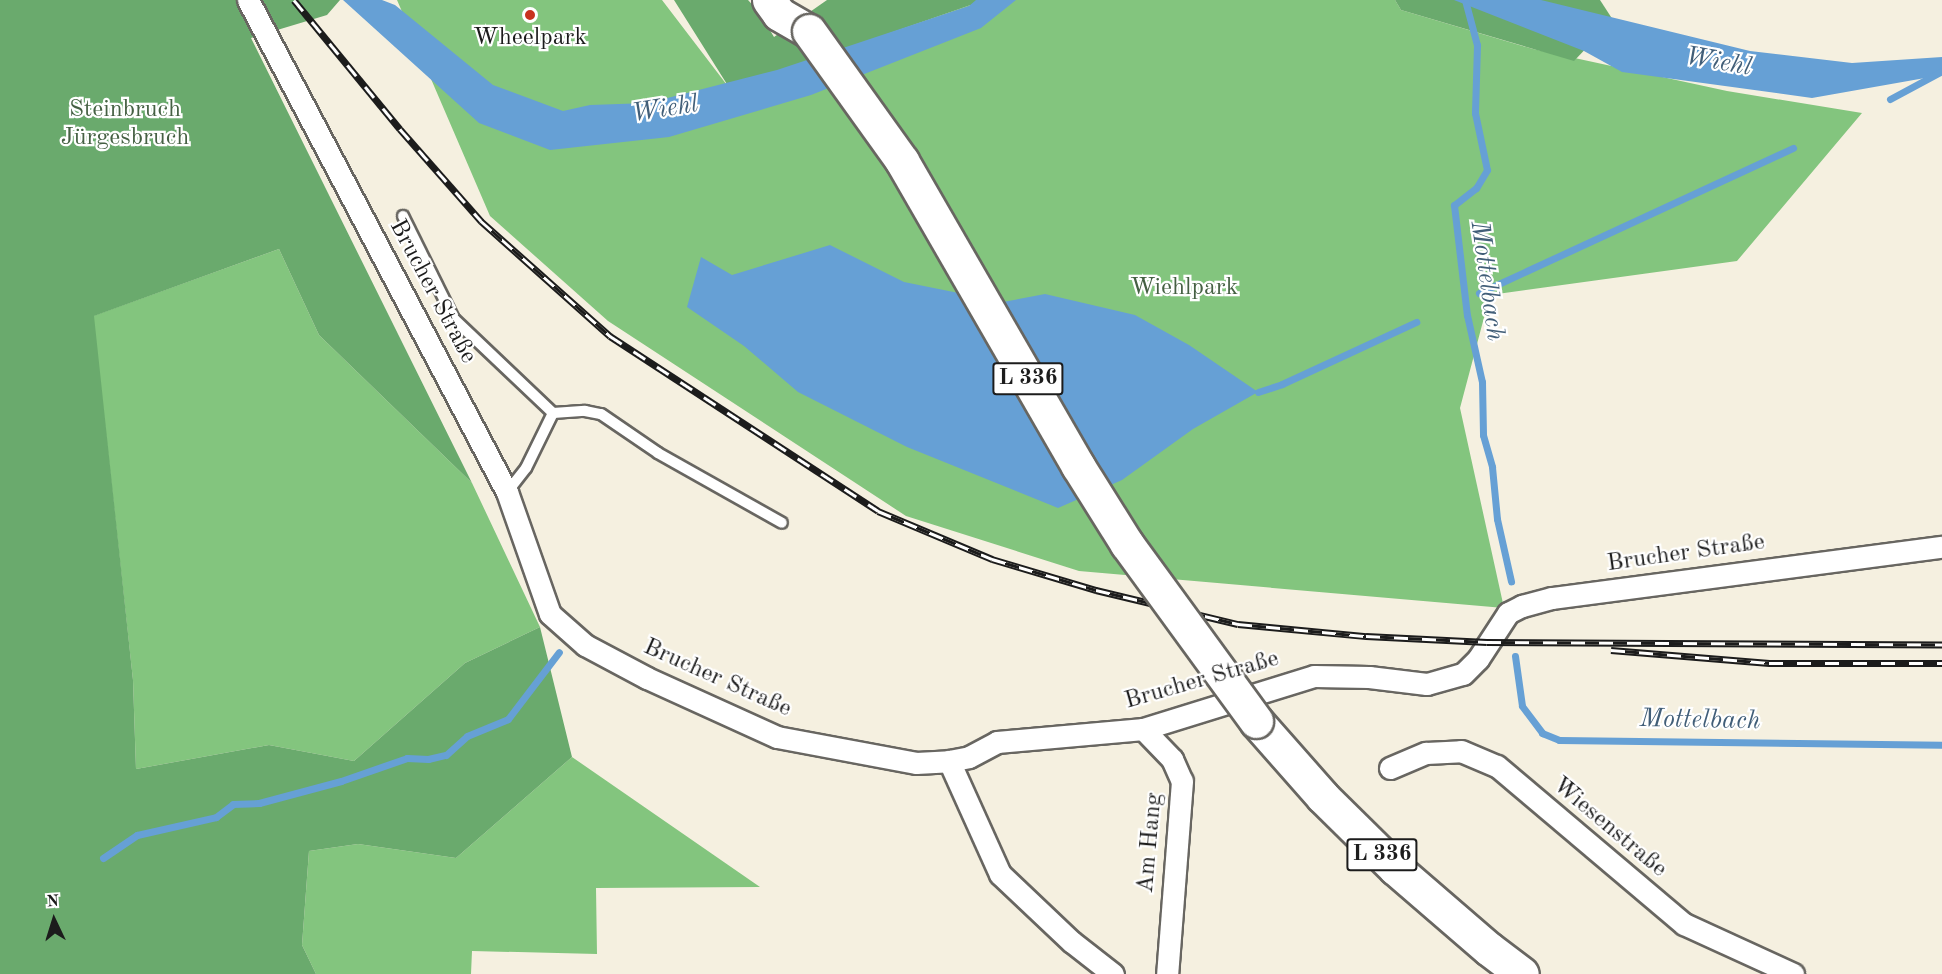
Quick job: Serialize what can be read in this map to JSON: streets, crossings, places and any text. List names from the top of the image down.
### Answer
{
  "streets": {
    "main road": ["L 336"],
    "street": ["Brucher Straße", "Wiesenstraße", "Am Hang"]
  },
  "crossings": [
    ["Brucher Straße", "Am Hang"]
  ],
  "water": ["Wiehl", "Mottelbach"],
  "parks": ["Steinbruch Jürgesbruch", "Wiehlpark"],
  "places": ["Wheelpark"],
  "north": "top"
}
